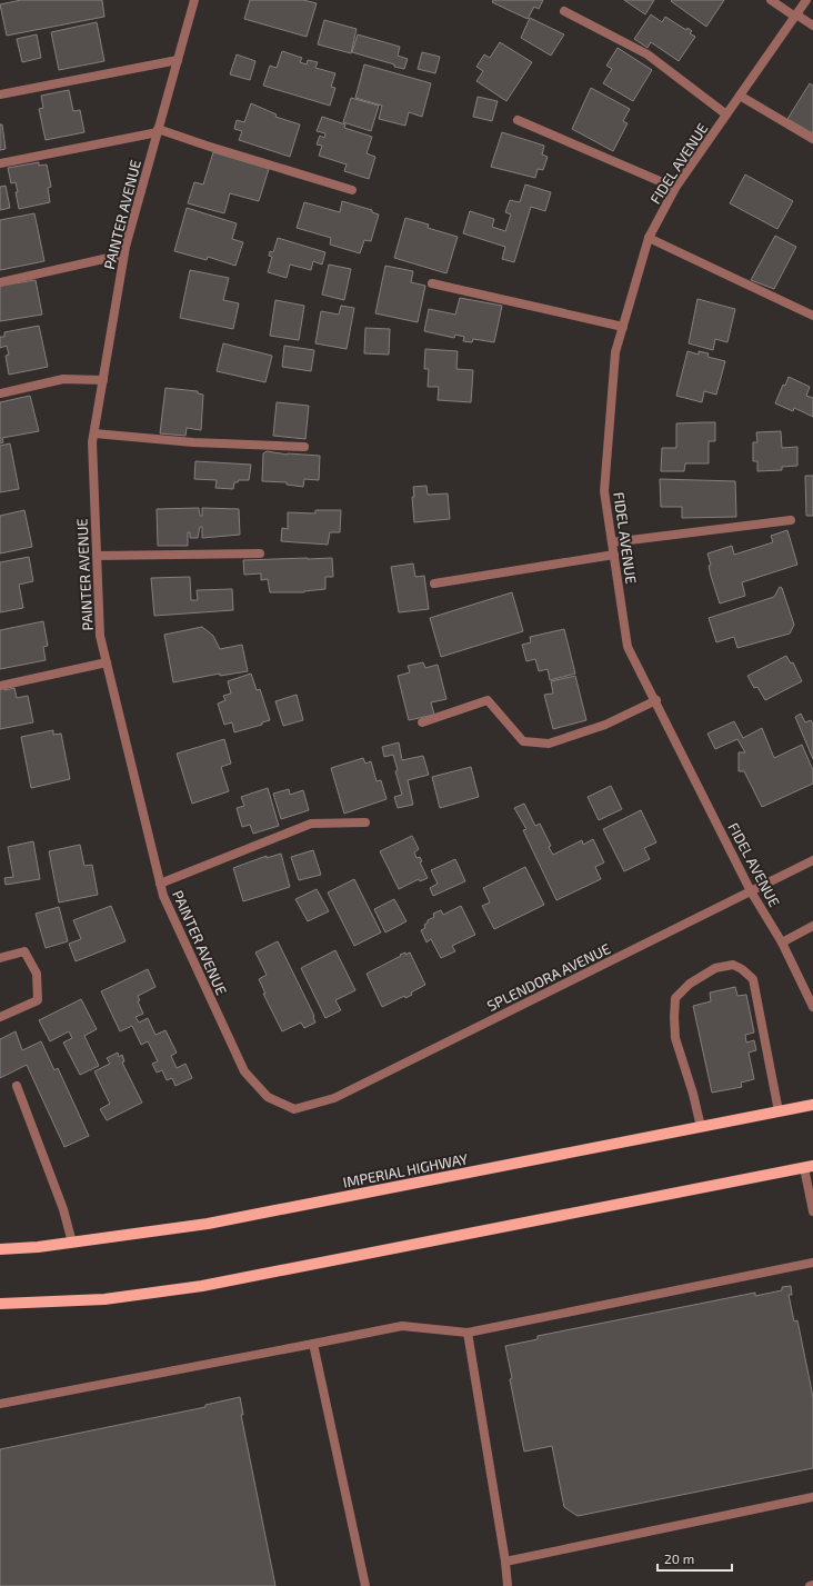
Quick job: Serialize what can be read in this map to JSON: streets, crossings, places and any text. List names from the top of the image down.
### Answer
{
  "streets": {
    "main road": ["IMPERIAL HIGHWAY"],
    "street": ["FIDEL AVENUE", "PAINTER AVENUE", "SPLENDORA AVENUE"]
  },
  "crossings": [
    ["FIDEL AVENUE", "SPLENDORA AVENUE"],
    ["PAINTER AVENUE", "SPLENDORA AVENUE"]
  ],
  "scale_bar": "20 m"
}
